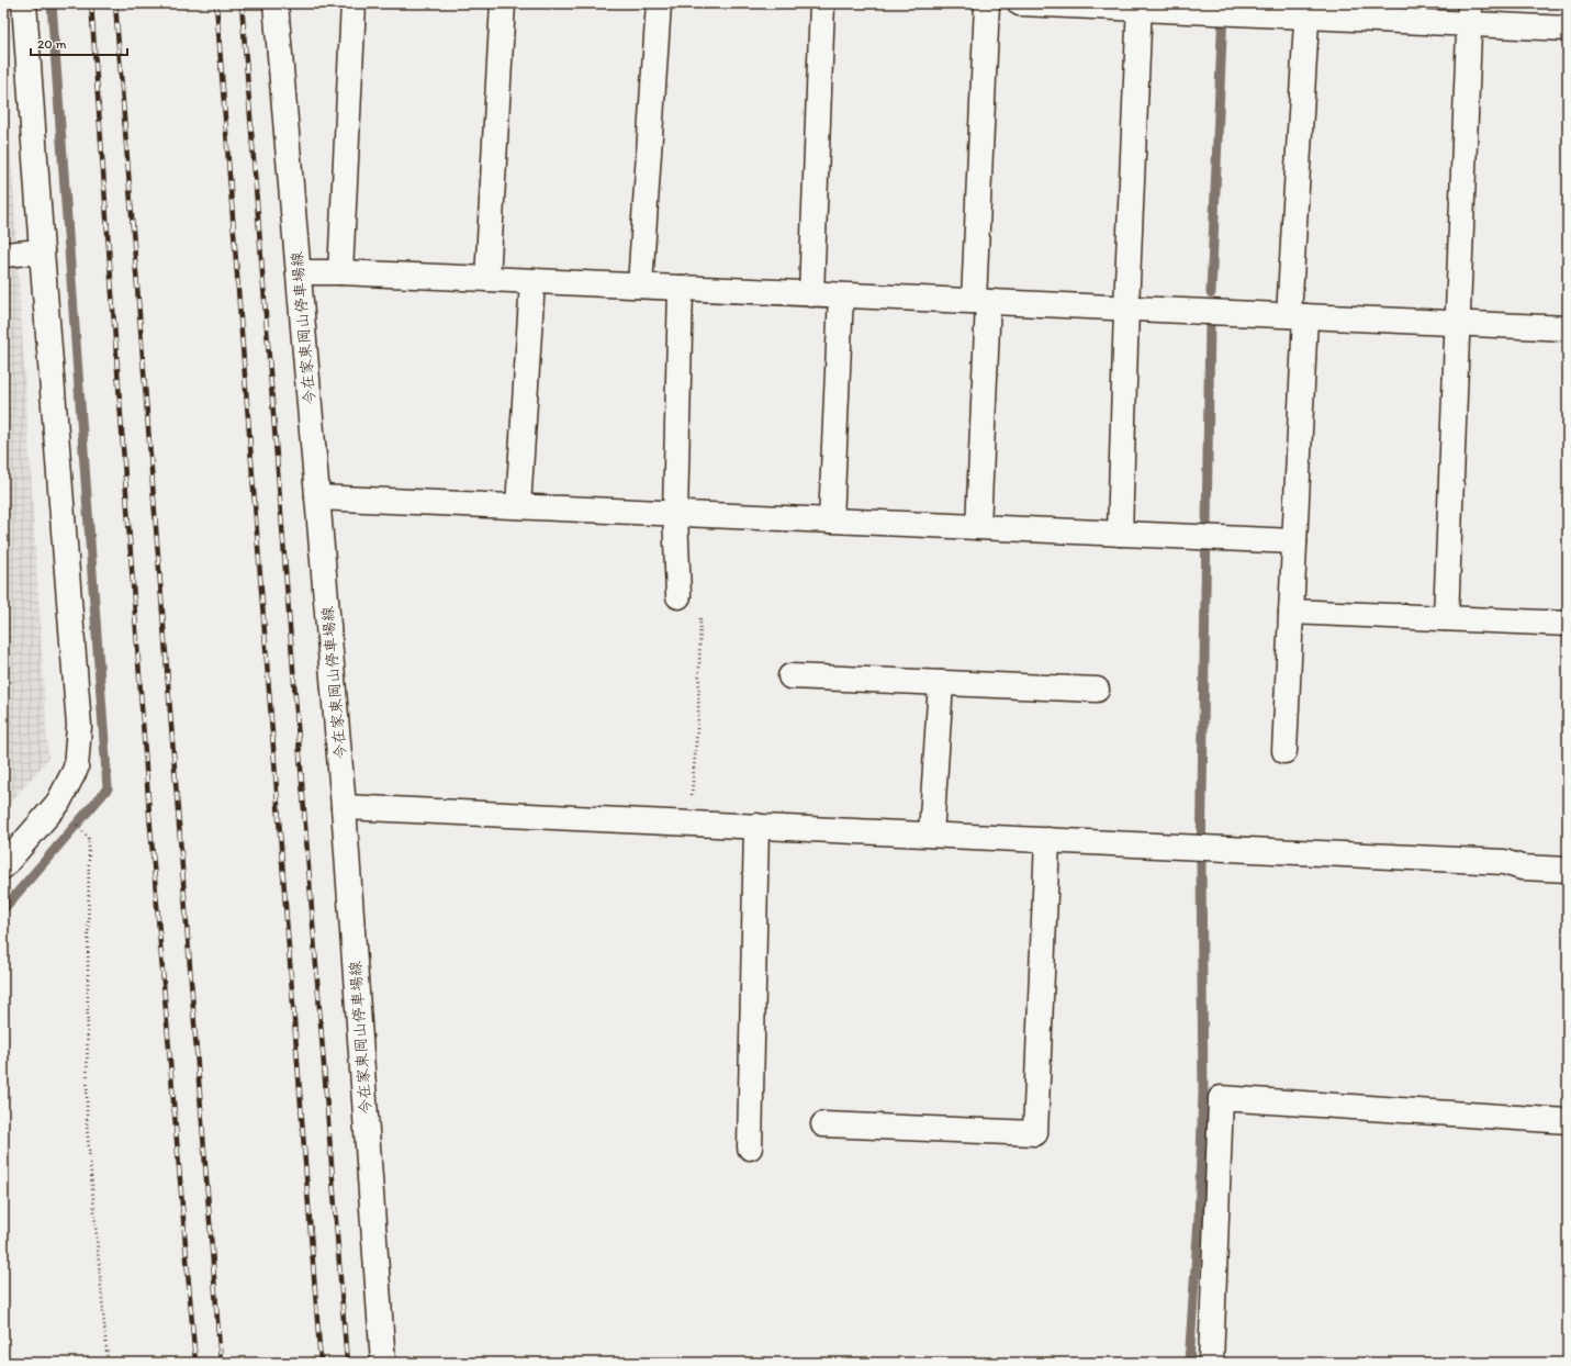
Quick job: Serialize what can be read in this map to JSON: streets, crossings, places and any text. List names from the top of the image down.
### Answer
{
  "streets": {
    "street": ["今在家東岡山停車場線"]
  },
  "scale_bar": "20 m"
}
